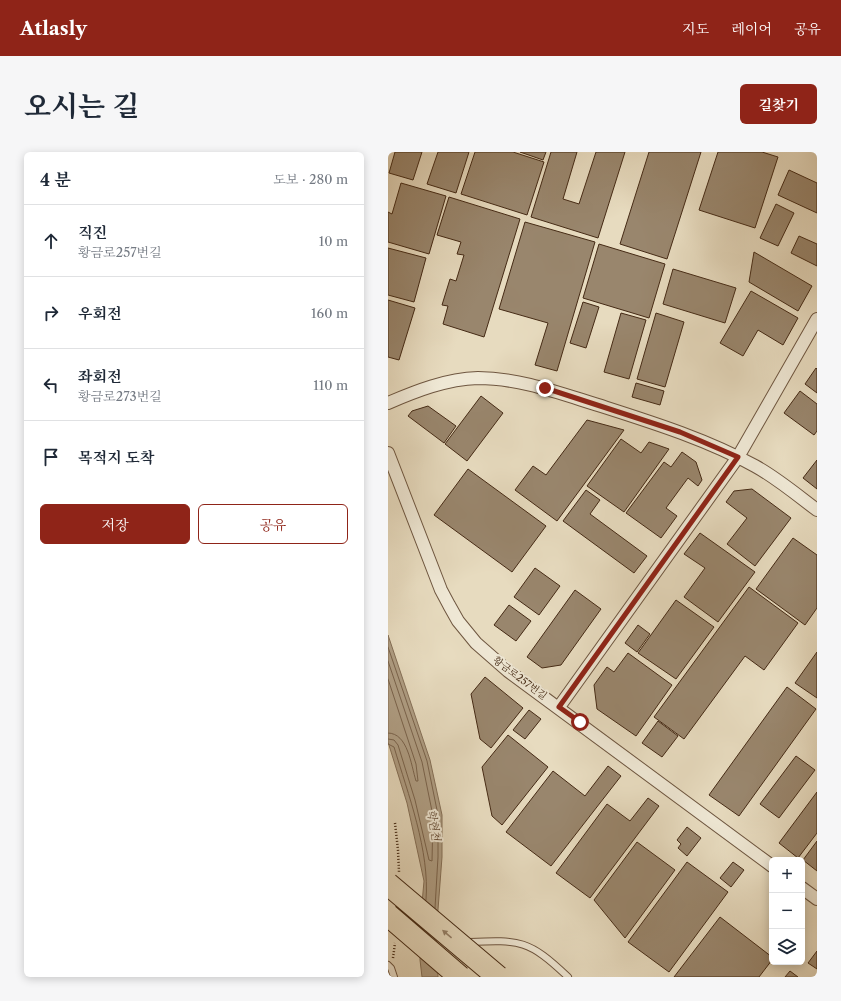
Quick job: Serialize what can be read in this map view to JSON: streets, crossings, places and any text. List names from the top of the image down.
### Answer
{
  "streets": {
    "street": ["황금로257번길"]
  },
  "water": ["학현천"],
  "page": {
    "header": "Atlasly",
    "nav": ["지도", "레이어", "공유"],
    "title": "오시는 길",
    "buttons": [
      "길찾기",
      ["저장", "공유"]
    ],
    "heading": ["4 분", "도보 · 280 m"],
    "list": [
      ["직진", "황금로257번길", "10 m"],
      ["우회전", "160 m"],
      ["좌회전", "황금로273번길", "110 m"],
      "목적지 도착"
    ],
    "map_buttons": ["+", "−"]
  }
}
